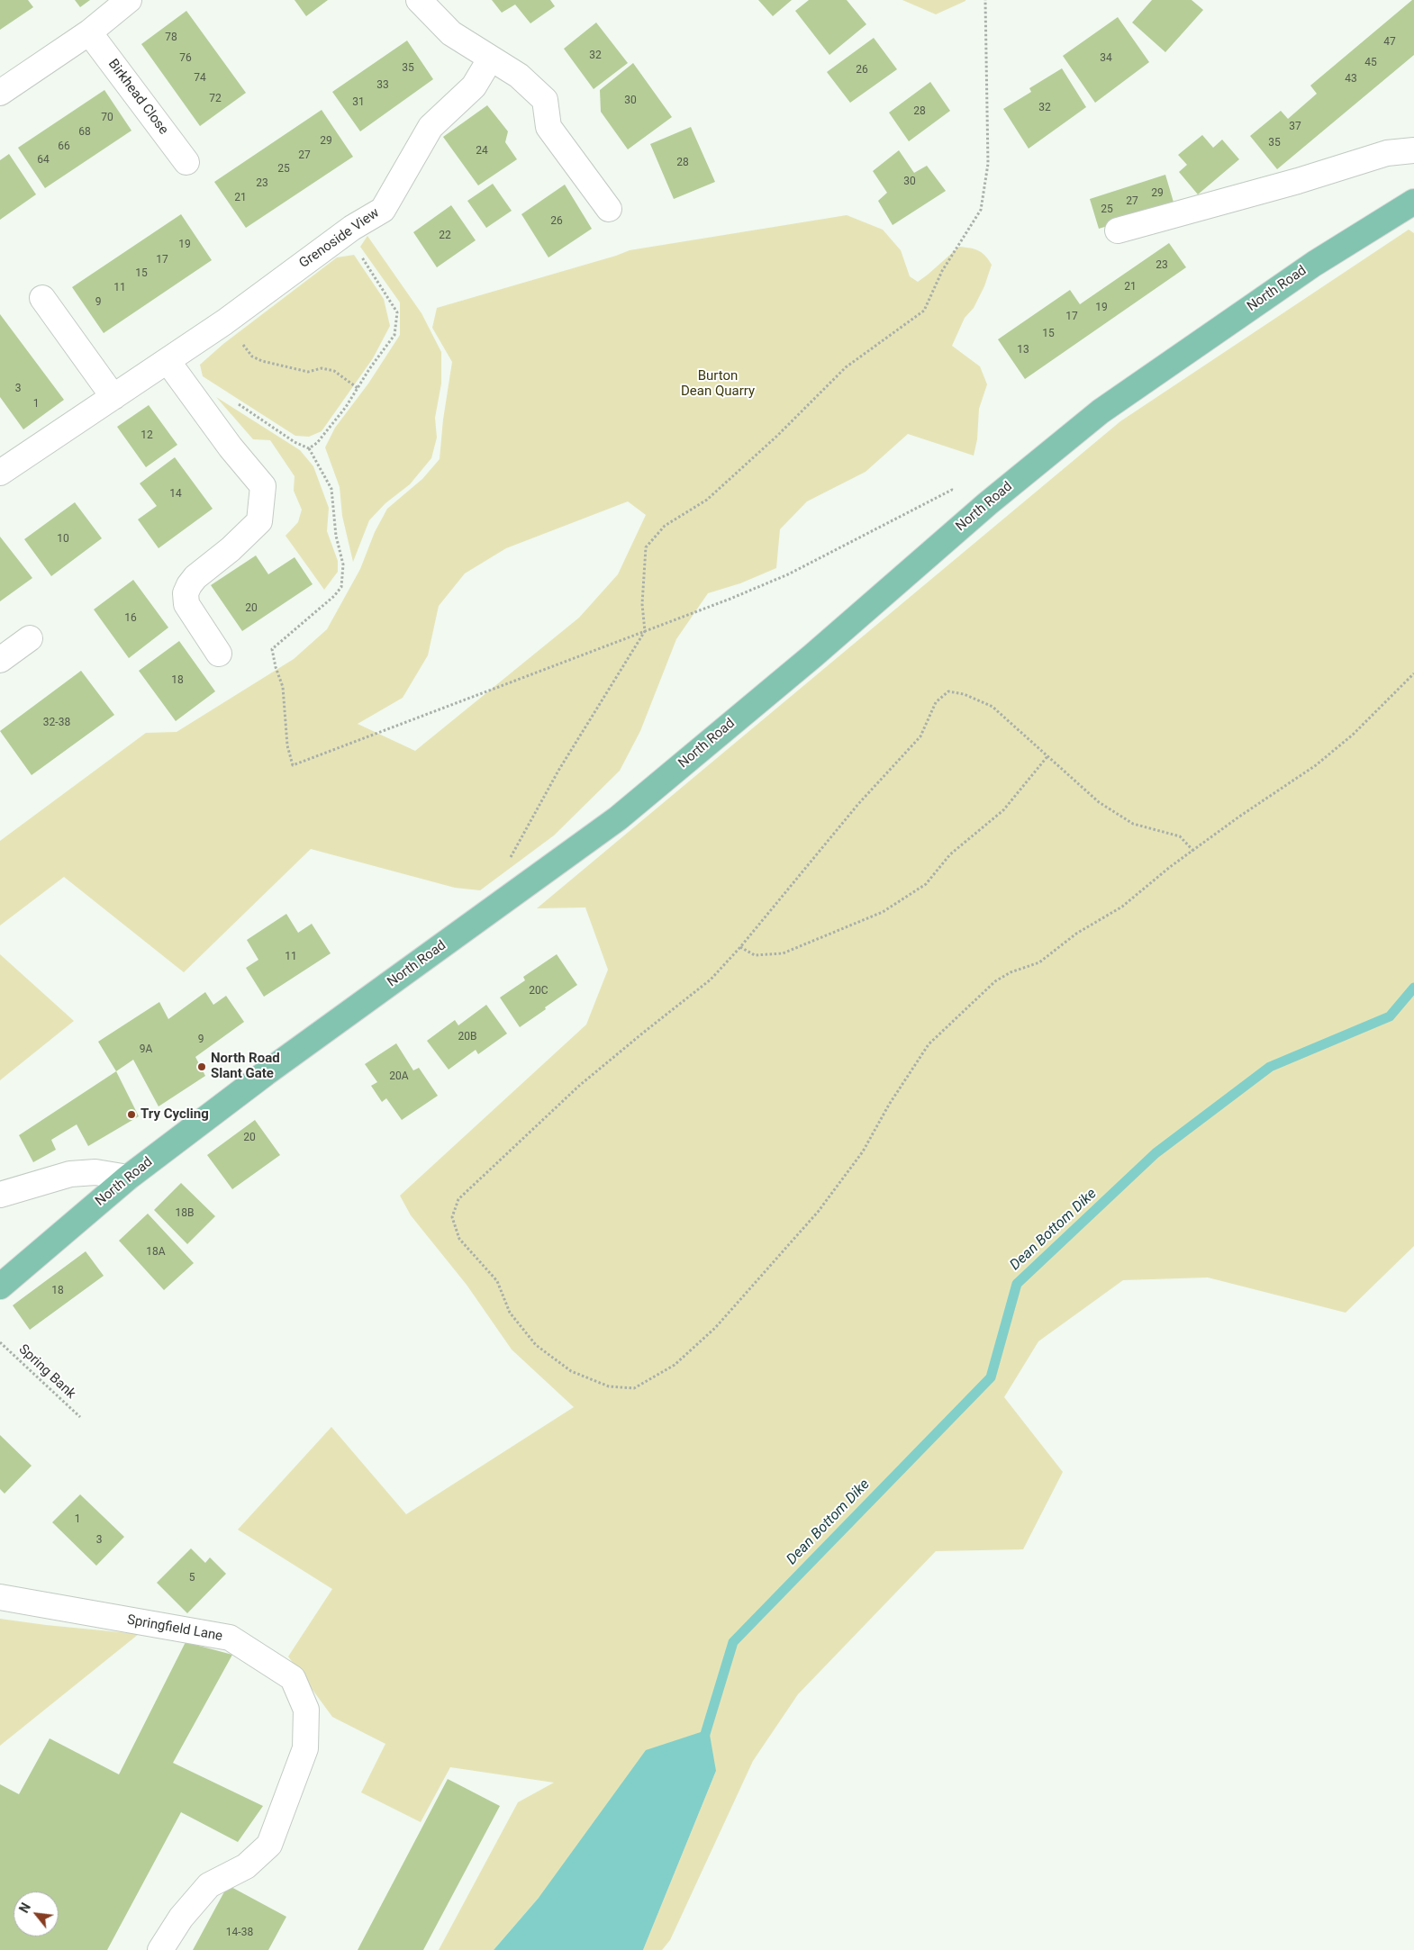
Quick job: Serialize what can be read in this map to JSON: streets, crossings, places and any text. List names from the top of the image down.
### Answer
{
  "streets": {
    "main road": ["North Road"],
    "street": ["Birkhead Close", "Grenoside View", "Springfield Lane"],
    "path": ["Spring Bank"]
  },
  "water": ["Dean Bottom Dike"],
  "parks": ["Burton Dean Quarry"],
  "places": ["North Road Slant Gate", "Try Cycling"],
  "house_numbers": [
    "78",
    "47",
    "32",
    "76",
    "34",
    "45",
    "35",
    "26",
    "74",
    "43",
    "33",
    "72",
    "30",
    "31",
    "32",
    "28",
    "70",
    "37",
    "68",
    "29",
    "35",
    "66",
    "24",
    "27",
    "64",
    "28",
    "25",
    "30",
    "23",
    "29",
    "21",
    "27",
    "25",
    "26",
    "22",
    "19",
    "17",
    "23",
    "15",
    "21",
    "11",
    "9",
    "19",
    "17",
    "15",
    "13",
    "3",
    "1",
    "12",
    "14",
    "10",
    "20",
    "16",
    "18",
    "32-38",
    "11",
    "20C",
    "20B",
    "9",
    "9A",
    "20A",
    "20",
    "18B",
    "18A",
    "18",
    "1",
    "3",
    "5",
    "14-38"
  ],
  "north": "top left"
}
